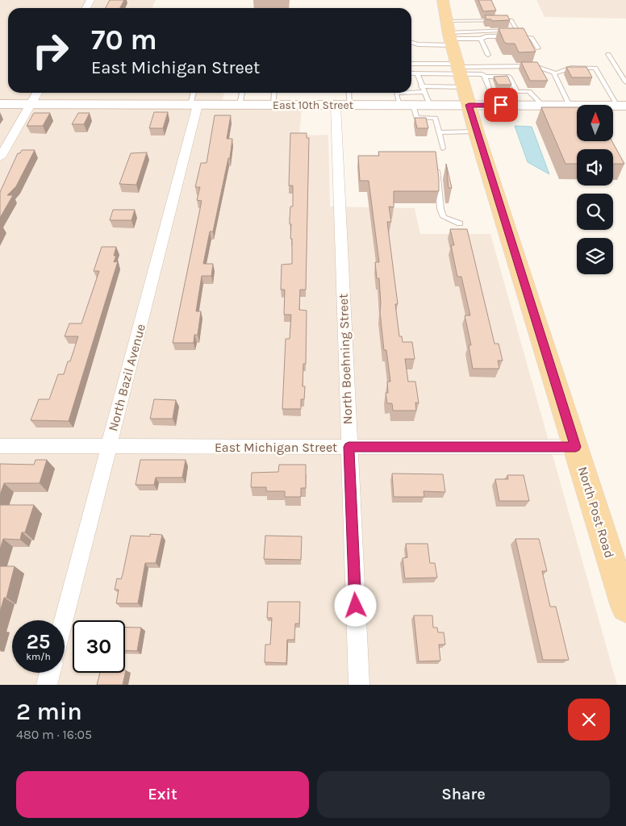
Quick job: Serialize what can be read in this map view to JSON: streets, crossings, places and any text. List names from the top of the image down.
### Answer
{
  "streets": {
    "main road": ["East 10th Street", "North Post Road"],
    "street": ["North Boehning Street", "North Bazil Avenue", "East Michigan Street"]
  },
  "crossings": [
    ["East 10th Street", "North Boehning Street"],
    ["East 10th Street", "North Bazil Avenue"],
    ["East 10th Street", "North Post Road"],
    ["North Boehning Street", "East Michigan Street"],
    ["North Bazil Avenue", "East Michigan Street"],
    ["East Michigan Street", "North Post Road"]
  ],
  "north": "top",
  "page": {
    "turn": ["70 m", "East Michigan Street"],
    "speed": "25 km/h",
    "limit": "30",
    "heading": ["2 min", "480 m · 16:05"],
    "buttons": ["Exit", "Share"]
  }
}
